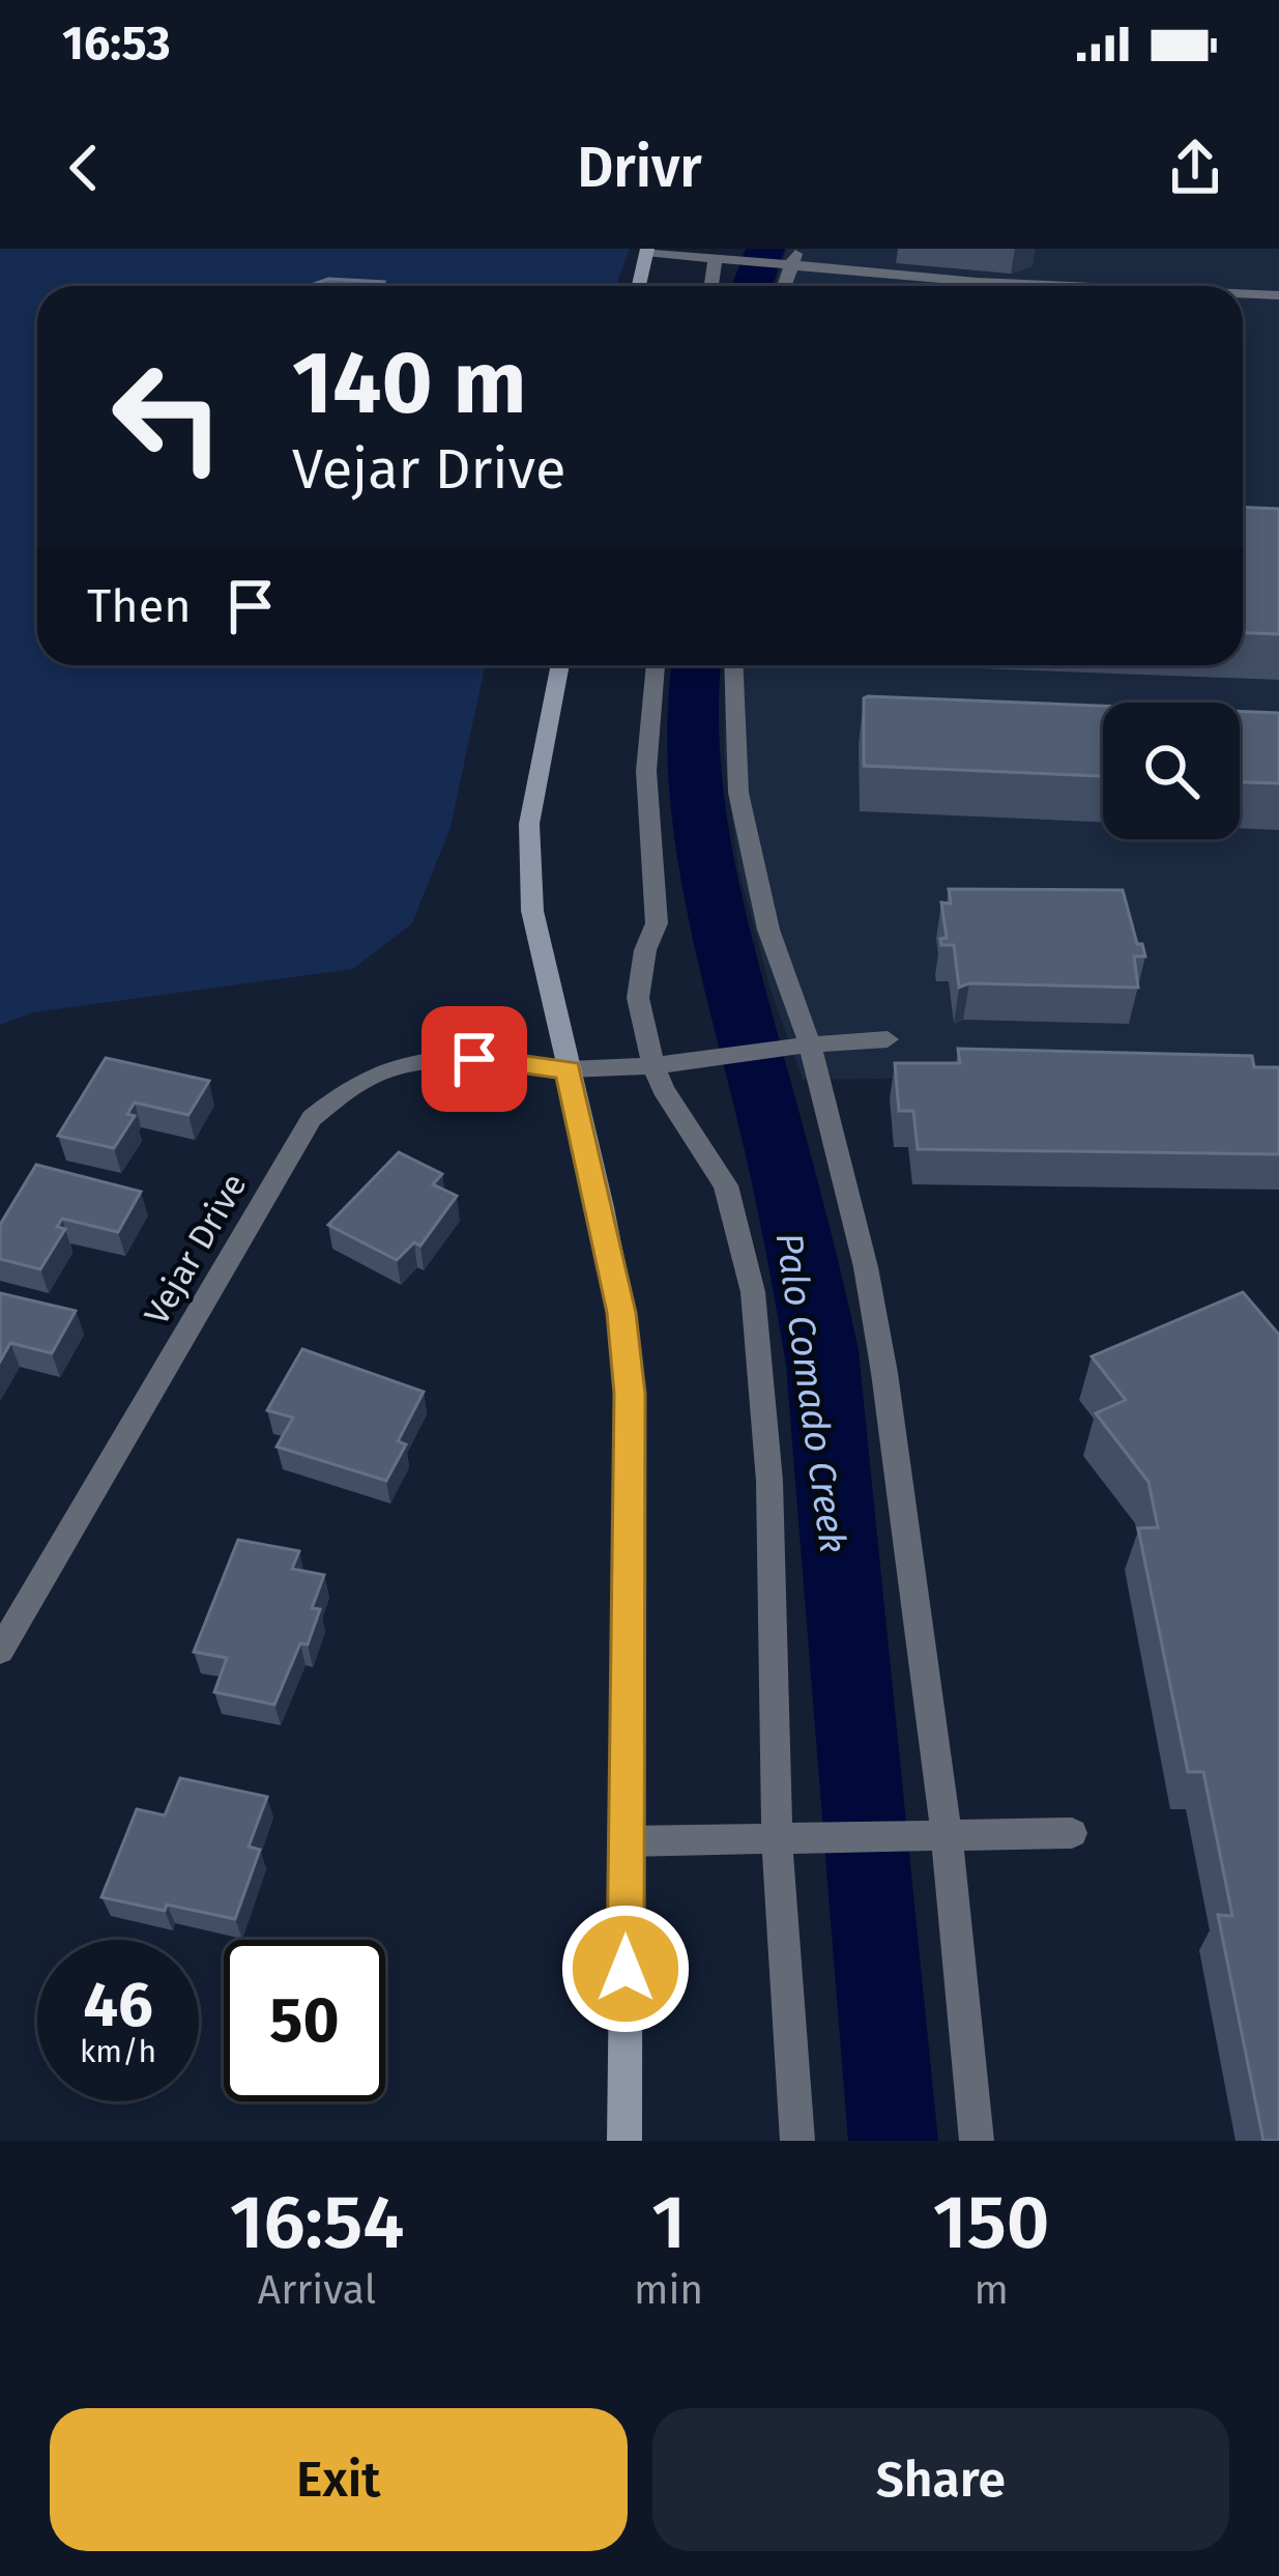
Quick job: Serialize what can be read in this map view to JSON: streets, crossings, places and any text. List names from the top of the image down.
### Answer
{
  "streets": {
    "street": ["Vejar Drive"]
  },
  "water": ["Palo Comado Creek"],
  "page": {
    "status": "16:53",
    "header": "Drivr",
    "turn": ["140 m", "Vejar Drive"],
    "then": "Then",
    "speed": "46 km/h",
    "limit": "50",
    "eta": [
      "16:54",
      "Arrival",
      "1",
      "min",
      "150",
      "m"
    ],
    "buttons": ["Exit", "Share"]
  }
}
